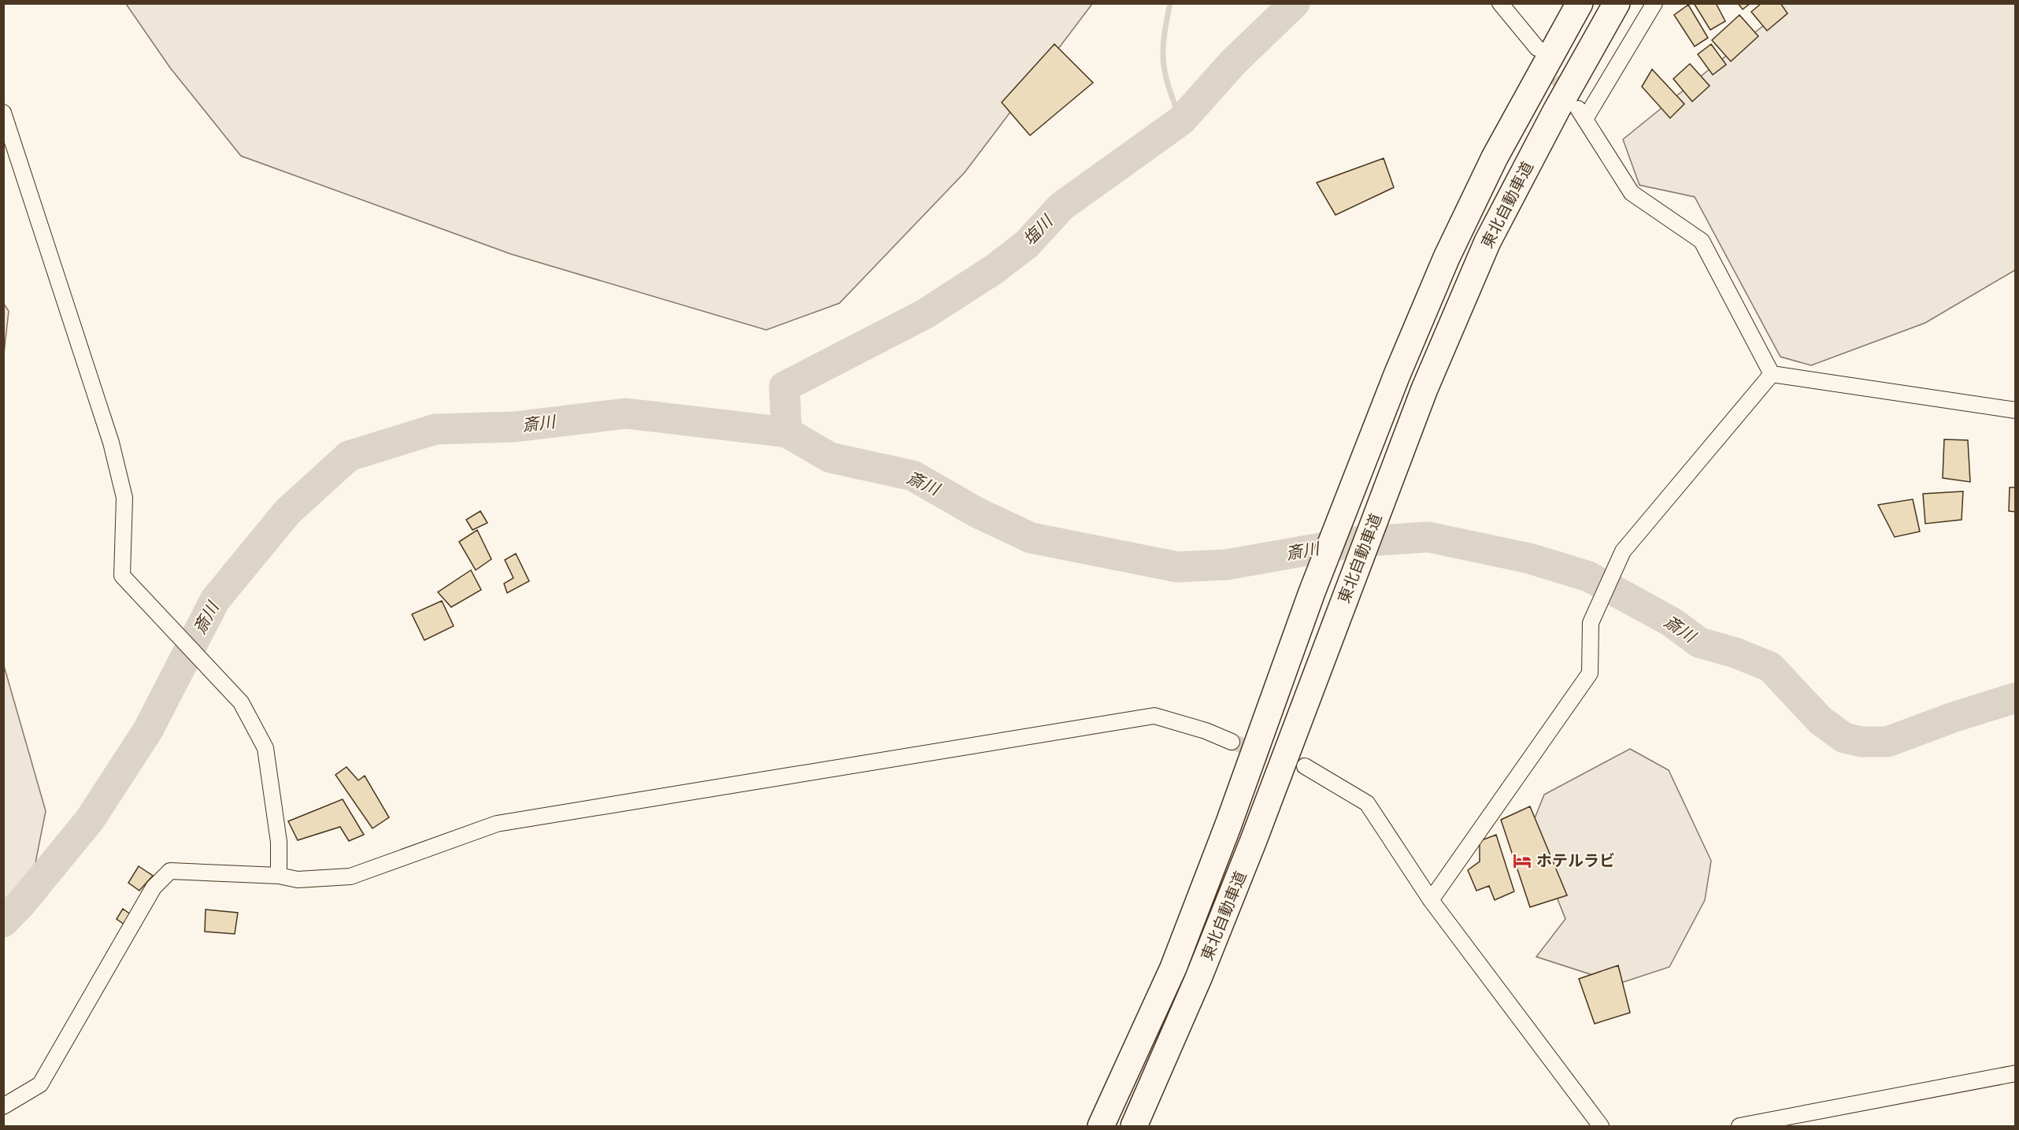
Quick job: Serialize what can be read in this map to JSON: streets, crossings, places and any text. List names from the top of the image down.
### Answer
{
  "streets": {
    "highway": ["東北自動車道"]
  },
  "water": ["塩川", "斎川"],
  "places": {
    "hotel": ["ホテルラビ"]
  }
}
